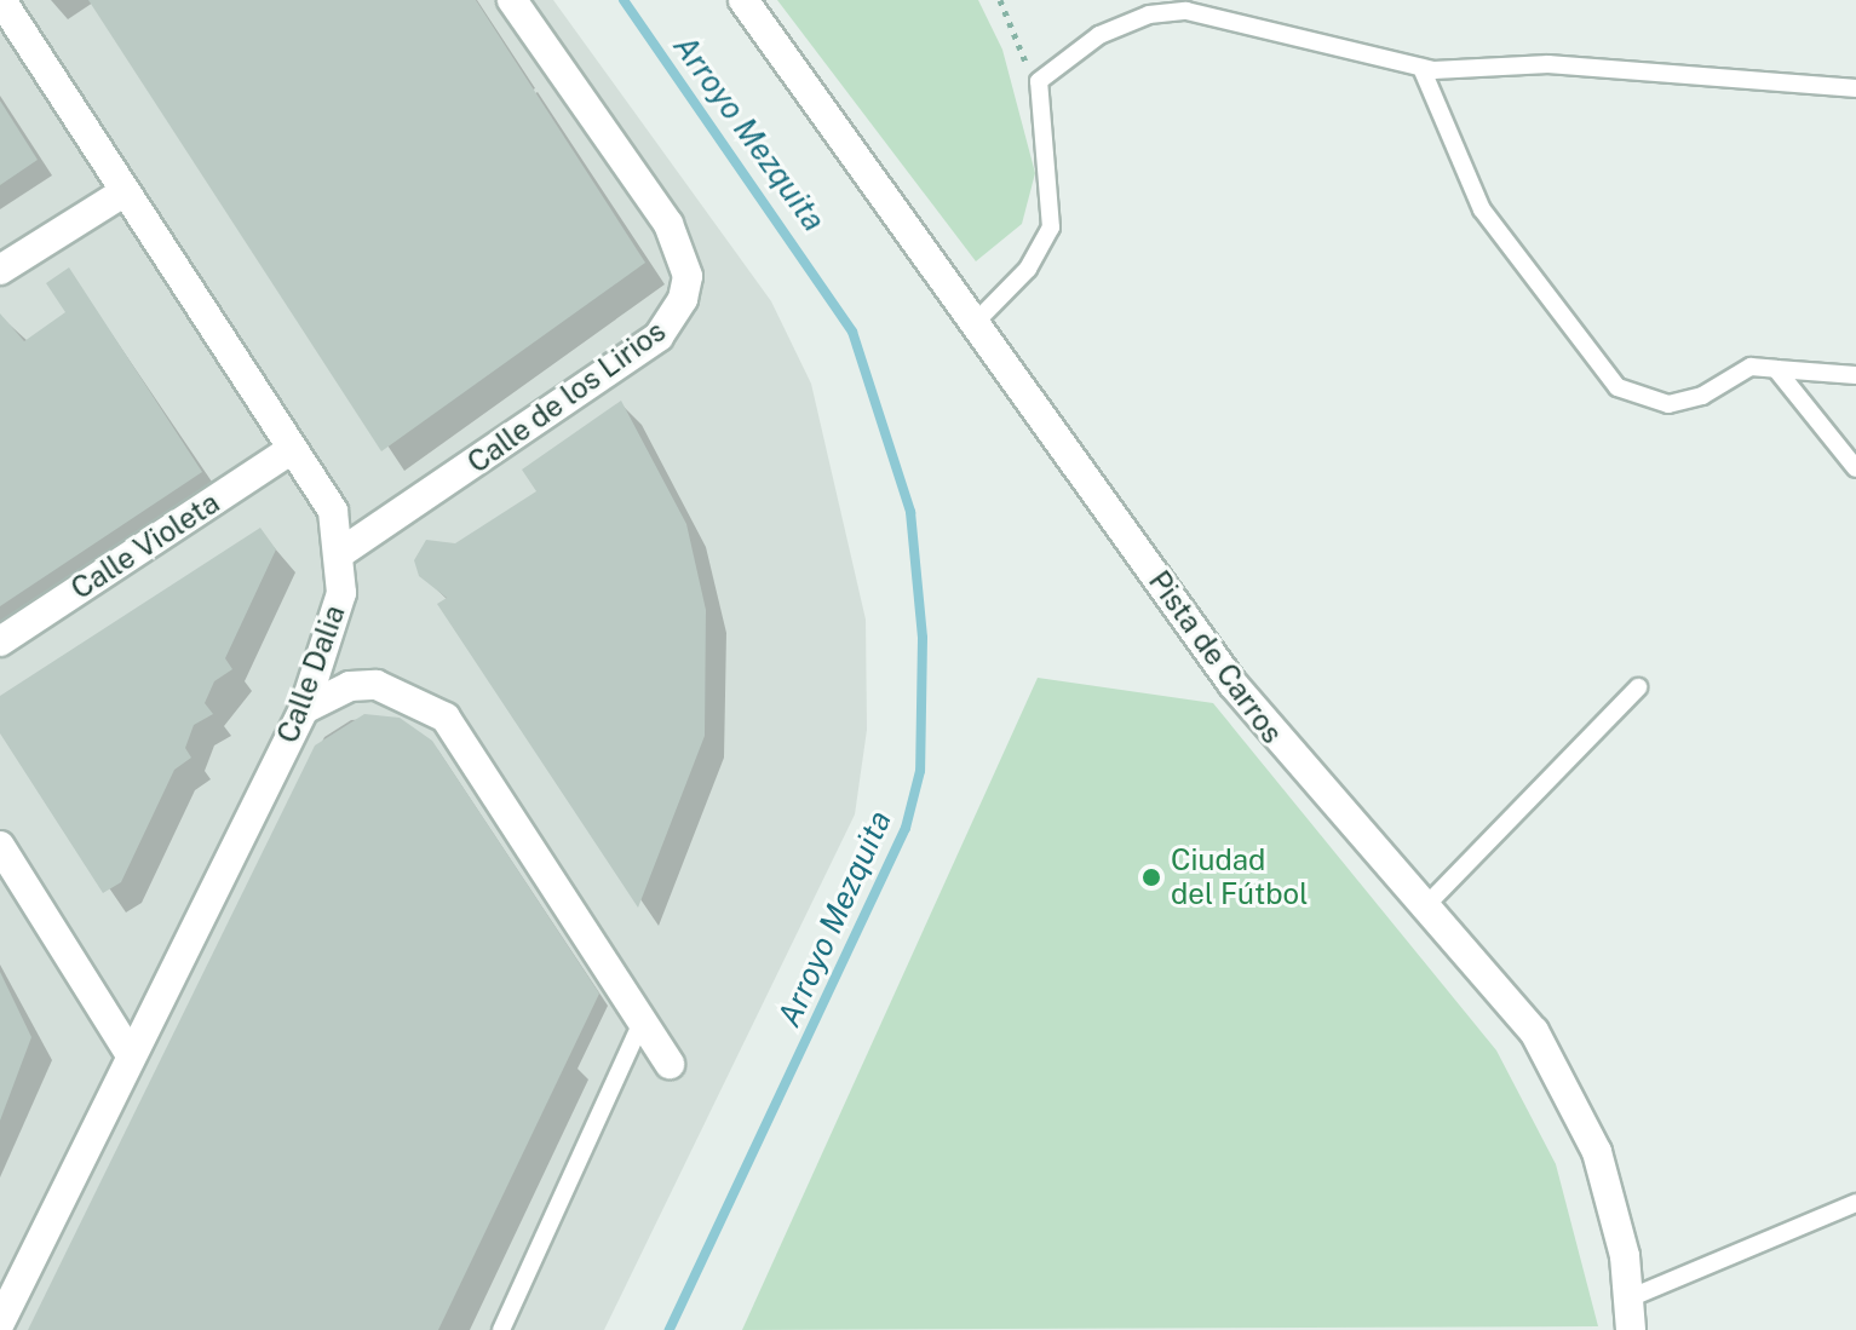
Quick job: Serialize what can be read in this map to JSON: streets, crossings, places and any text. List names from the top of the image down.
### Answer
{
  "streets": {
    "street": [
      "Calle de los Lirios",
      "Calle Violeta",
      "Pista de Carros",
      "Calle Dalia"
    ]
  },
  "crossings": [
    ["Calle de los Lirios", "Calle Dalia"],
    ["Calle Violeta", "Calle Dalia"]
  ],
  "water": ["Arroyo Mezquita"],
  "places": ["Ciudad del Fútbol"]
}
